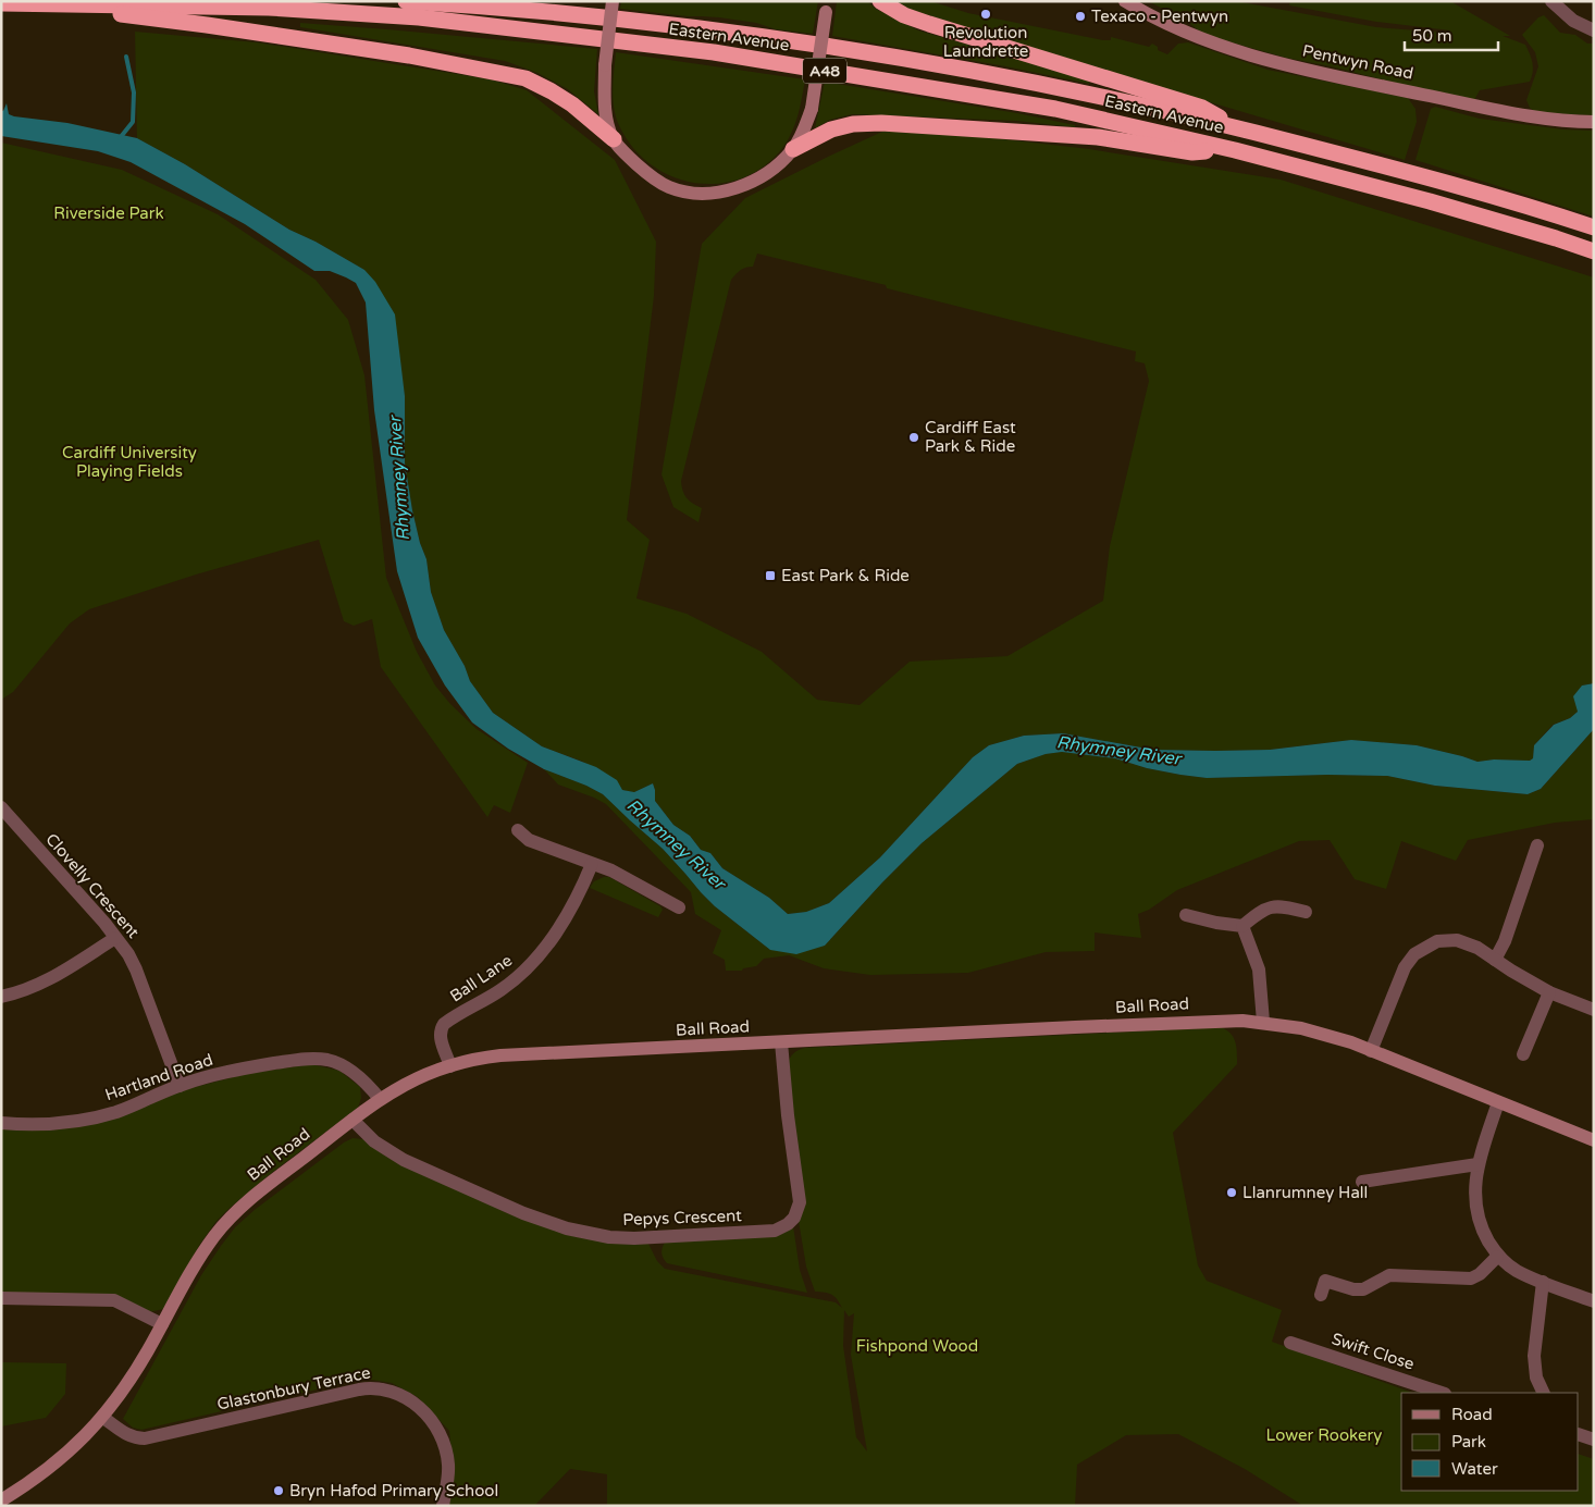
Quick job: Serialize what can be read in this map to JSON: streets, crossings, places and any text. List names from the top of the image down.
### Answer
{
  "streets": {
    "highway": ["Eastern Avenue", "A48"],
    "street": [
      "Pentwyn Road",
      "Clovelly Crescent",
      "Ball Lane",
      "Ball Road",
      "Hartland Road",
      "Pepys Crescent",
      "Swift Close",
      "Glastonbury Terrace"
    ]
  },
  "crossings": [
    ["Clovelly Crescent", "Hartland Road"],
    ["Ball Lane", "Ball Road"],
    ["Ball Road", "Hartland Road"],
    ["Ball Road", "Pepys Crescent"],
    ["Ball Road", "Glastonbury Terrace"]
  ],
  "water": ["Rhymney River"],
  "parks": [
    "Riverside Park",
    "Cardiff University Playing Fields",
    "Fishpond Wood",
    "Lower Rookery"
  ],
  "places": {
    "other": [
      "Revolution Laundrette",
      "Texaco - Pentwyn",
      "Cardiff East Park & Ride",
      "Llanrumney Hall",
      "Bryn Hafod Primary School"
    ],
    "transit": ["East Park & Ride"]
  },
  "legend": ["Road", "Park", "Water"],
  "scale_bar": "50 m"
}
